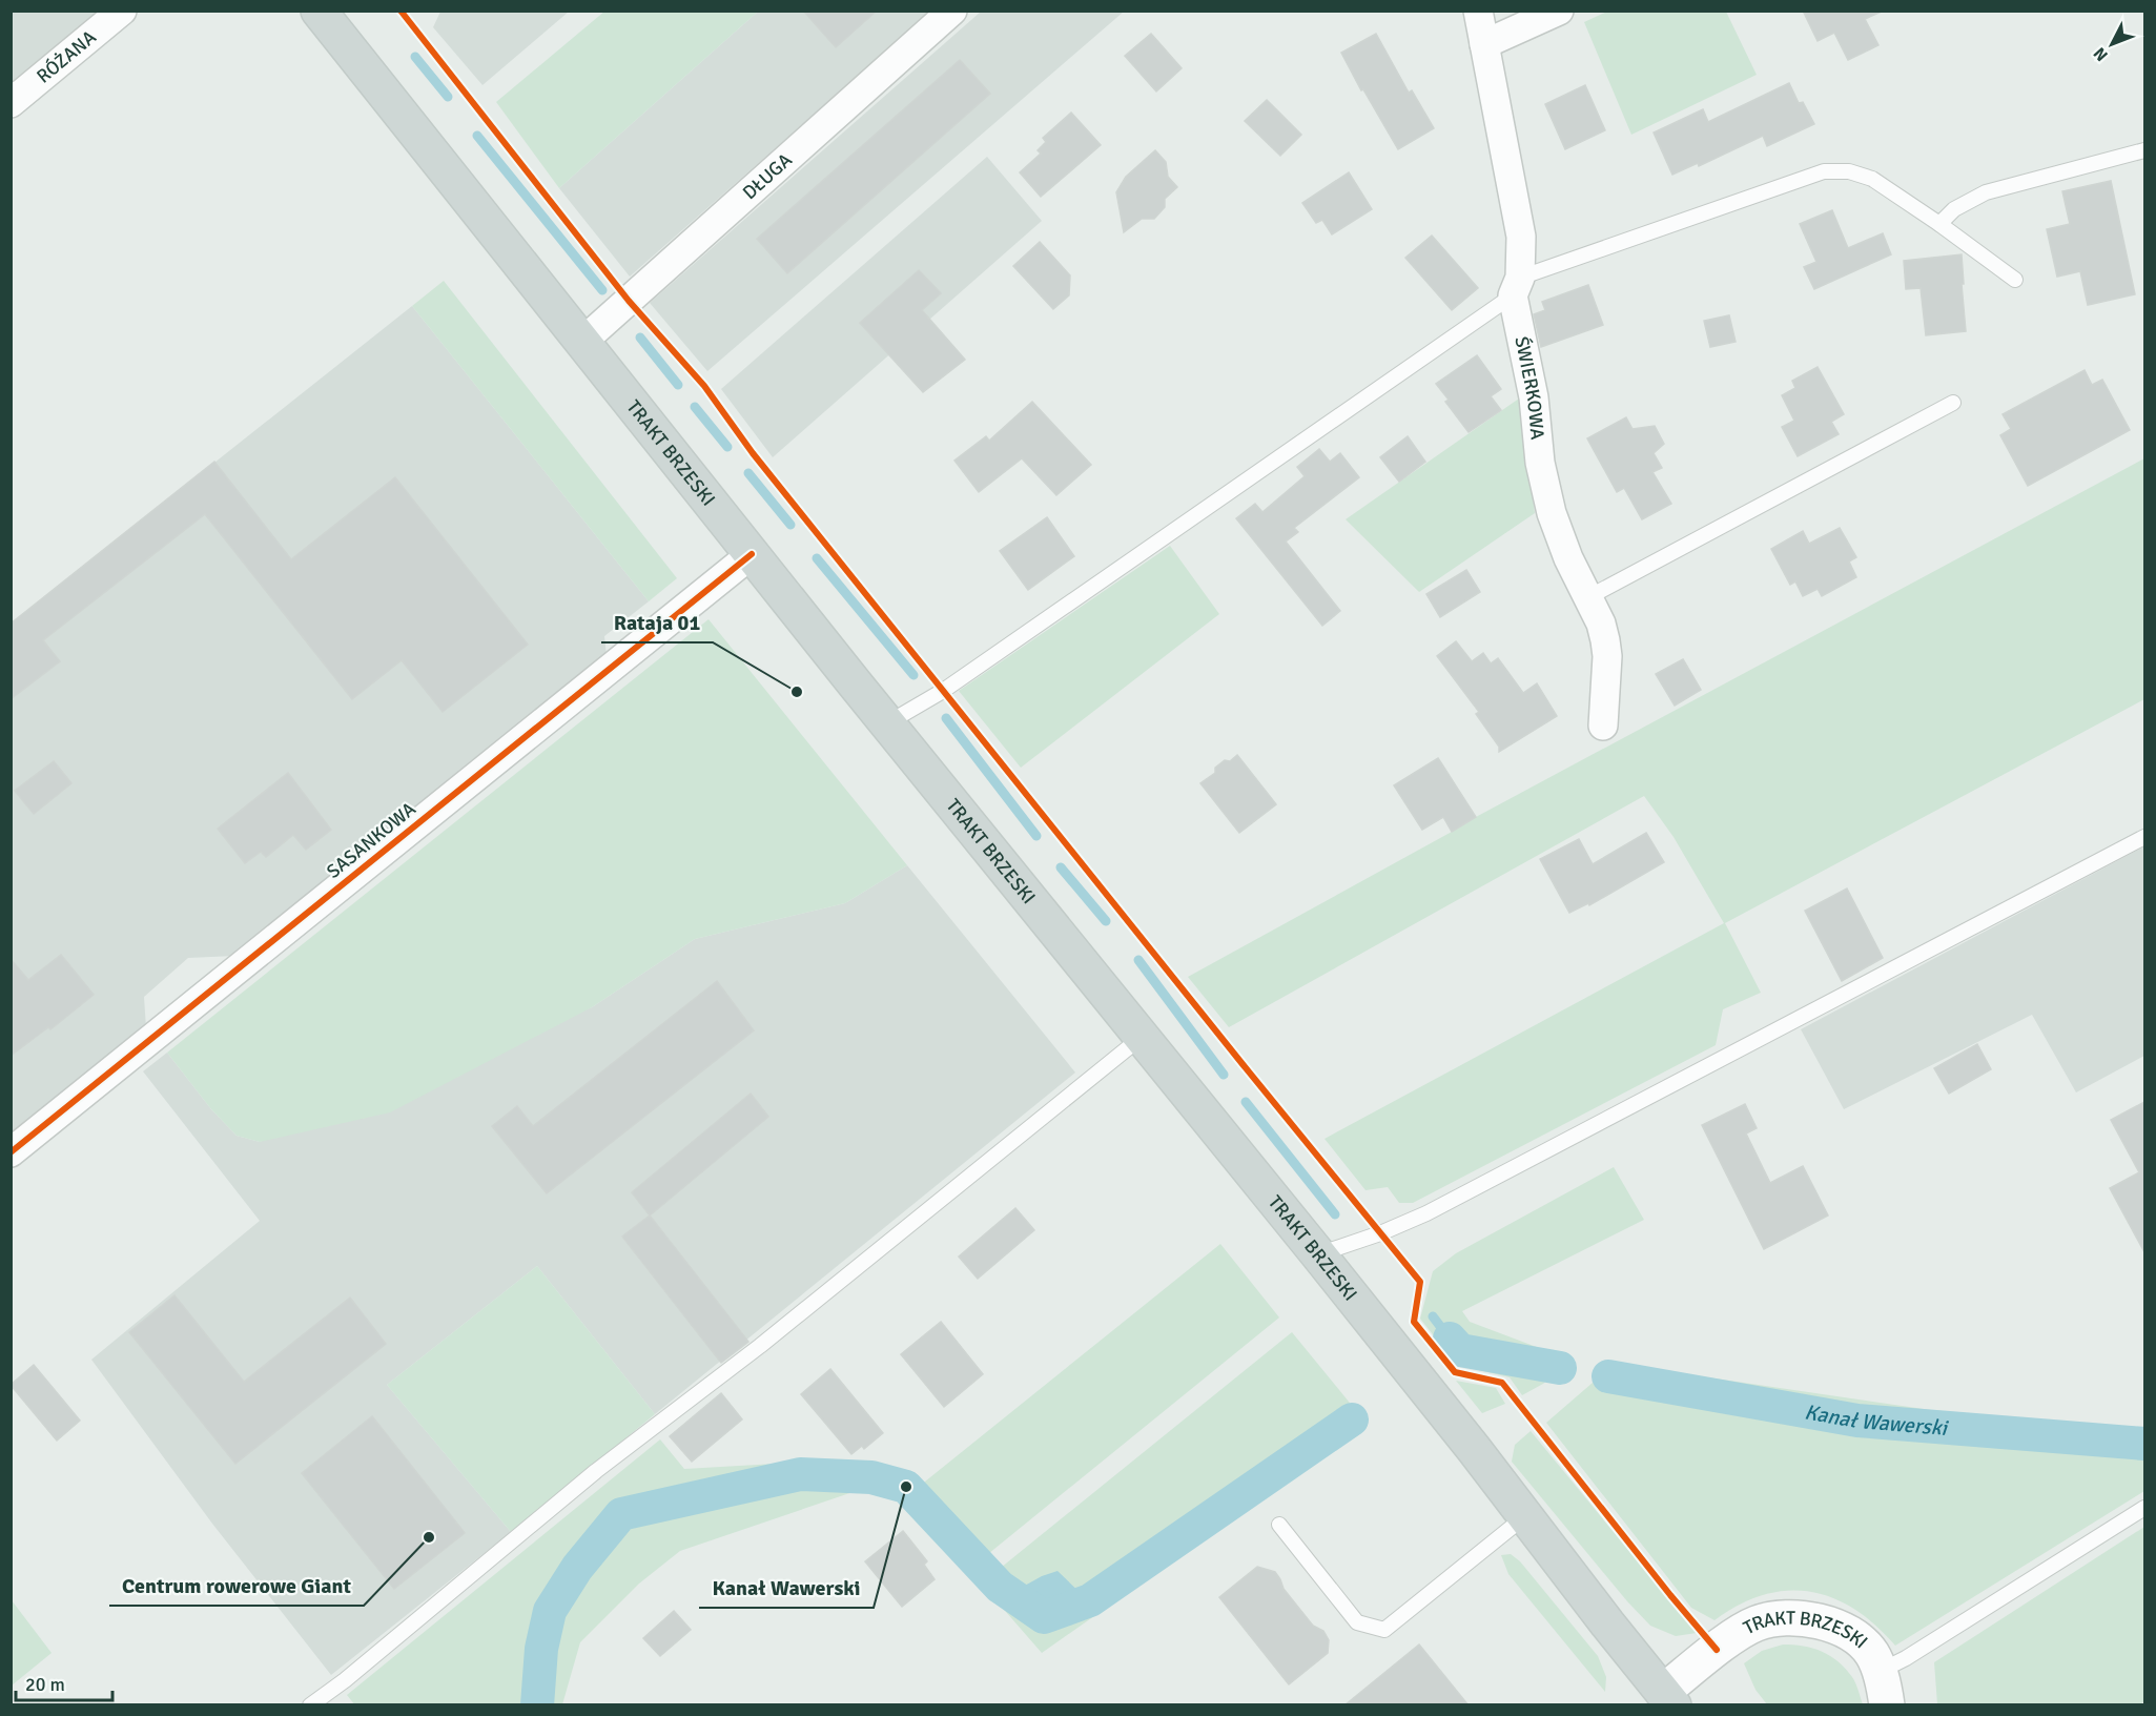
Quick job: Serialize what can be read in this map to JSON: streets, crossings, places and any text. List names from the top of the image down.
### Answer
{
  "streets": {
    "main road": ["TRAKT BRZESKI"],
    "street": [
      "RÓŻANA",
      "DŁUGA",
      "ŚWIERKOWA",
      "SASANKOWA"
    ]
  },
  "crossings": [
    ["DŁUGA", "TRAKT BRZESKI"],
    ["TRAKT BRZESKI", "SASANKOWA"]
  ],
  "water": ["Kanał Wawerski"],
  "places": ["Rataja 01", "Kanał Wawerski", "Centrum rowerowe Giant"],
  "scale_bar": "20 m",
  "north": "bottom left"
}
